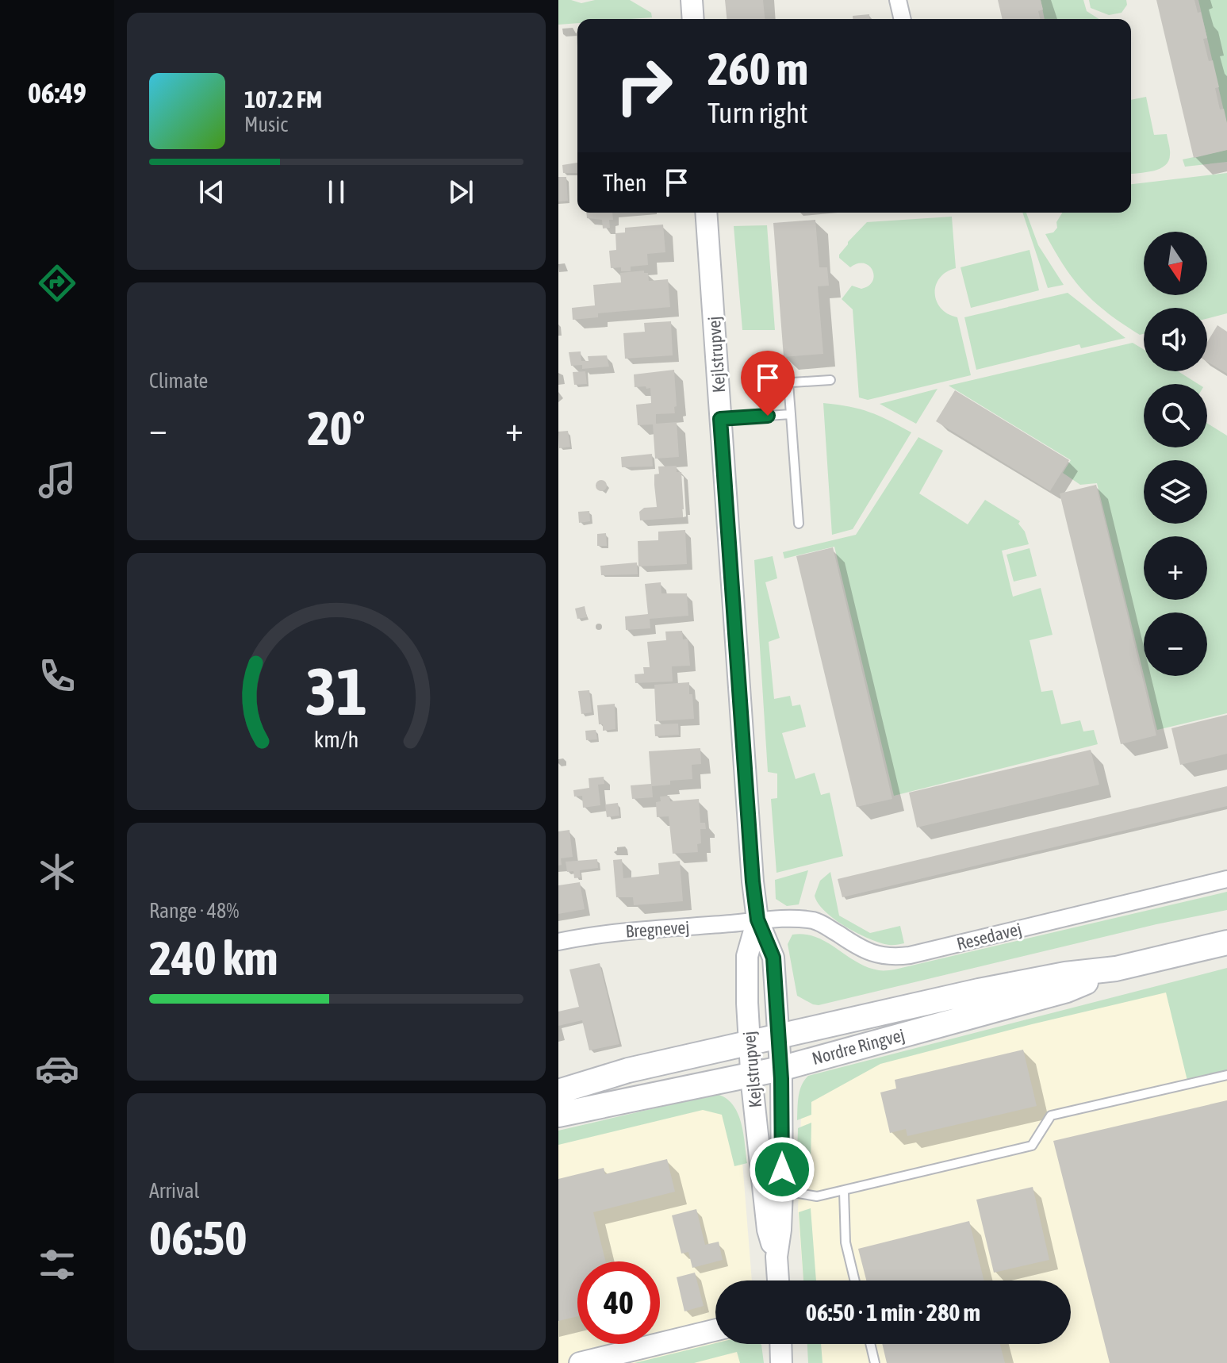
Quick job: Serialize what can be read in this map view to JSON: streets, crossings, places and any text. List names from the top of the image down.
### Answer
{
  "streets": {
    "main road": ["Nordre Ringvej"],
    "street": ["Kejlstrupvej", "Bregnevej", "Resedavej"]
  },
  "crossings": [
    ["Kejlstrupvej", "Bregnevej"],
    ["Kejlstrupvej", "Resedavej"],
    ["Kejlstrupvej", "Nordre Ringvej"],
    ["Bregnevej", "Resedavej"]
  ],
  "north": "bottom",
  "page": {
    "tabs": "06:49",
    "turn": ["260 m", "Turn right"],
    "song": ["107.2 FM", "Music"],
    "then": "Then",
    "map_buttons": ["+", "−"],
    "tile": [
      "Climate",
      ["Range · 48%", "240 km"],
      ["Arrival", "06:50"]
    ],
    "heat": ["−", "20°", "+"],
    "limit": "40",
    "trip": "06:50 · 1 min · 280 m",
    "gauge": ["31", "km/h"]
  }
}
